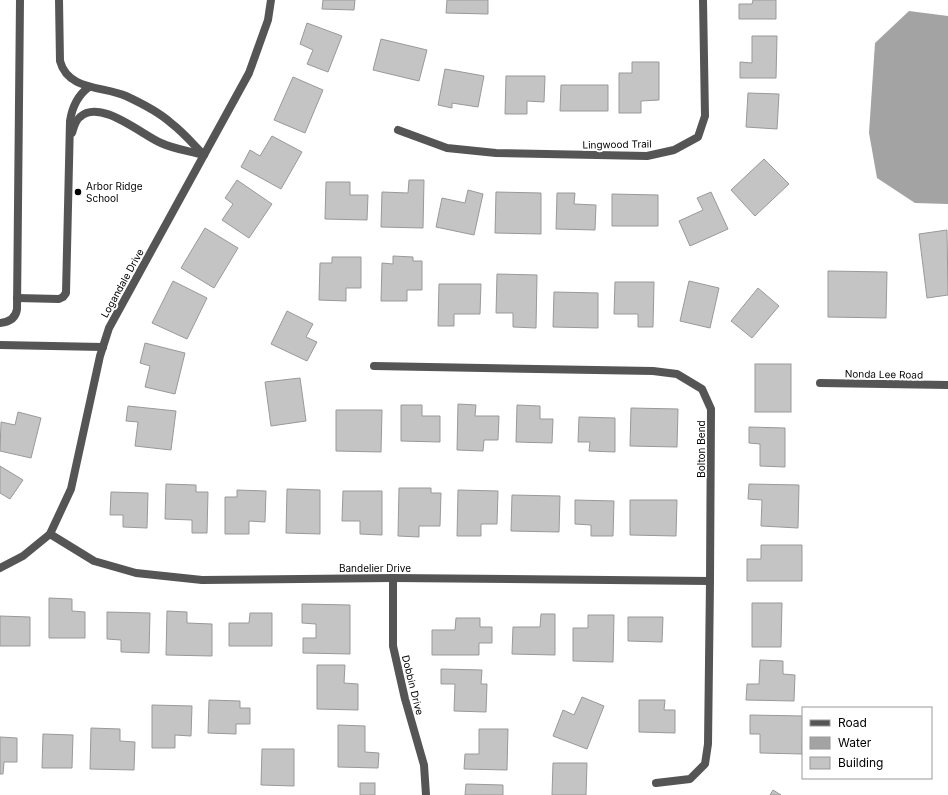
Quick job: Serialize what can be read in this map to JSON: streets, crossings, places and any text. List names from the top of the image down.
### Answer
{
  "streets": {
    "street": [
      "Lingwood Trail",
      "Logandale Drive",
      "Nonda Lee Road",
      "Bolton Bend",
      "Bandelier Drive",
      "Dobbin Drive"
    ]
  },
  "crossings": [
    ["Logandale Drive", "Bandelier Drive"],
    ["Bolton Bend", "Bandelier Drive"],
    ["Bandelier Drive", "Dobbin Drive"]
  ],
  "places": ["Arbor Ridge School"],
  "legend": ["Road", "Water", "Building"]
}
